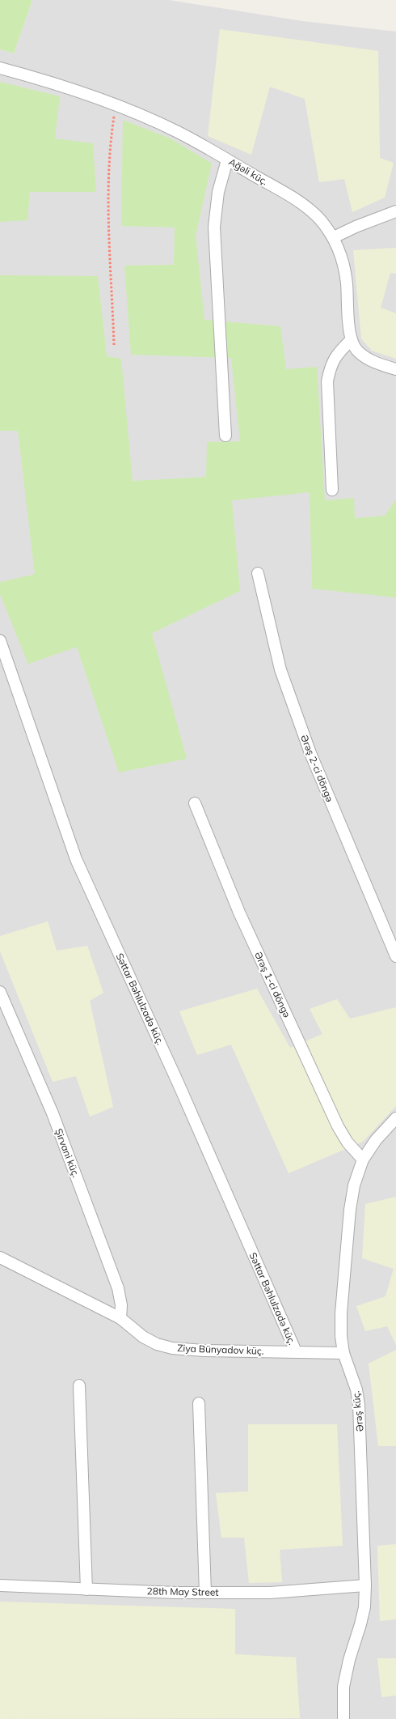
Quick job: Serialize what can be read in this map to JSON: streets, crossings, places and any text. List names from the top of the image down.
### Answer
{
  "streets": {
    "street": [
      "Ağəli küç.",
      "Ərəş 2-ci döngə",
      "Ərəş 1-ci döngə",
      "Səttar Bəhlulzadə küç.",
      "Şirvani küç.",
      "Ziya Bünyadov küç.",
      "Ərəş küç.",
      "28th May Street"
    ]
  },
  "crossings": [
    ["Ərəş 1-ci döngə", "Ərəş küç."],
    ["Səttar Bəhlulzadə küç.", "Ziya Bünyadov küç."],
    ["Şirvani küç.", "Ziya Bünyadov küç."],
    ["Ziya Bünyadov küç.", "Ərəş küç."],
    ["Ərəş küç.", "28th May Street"]
  ]
}
